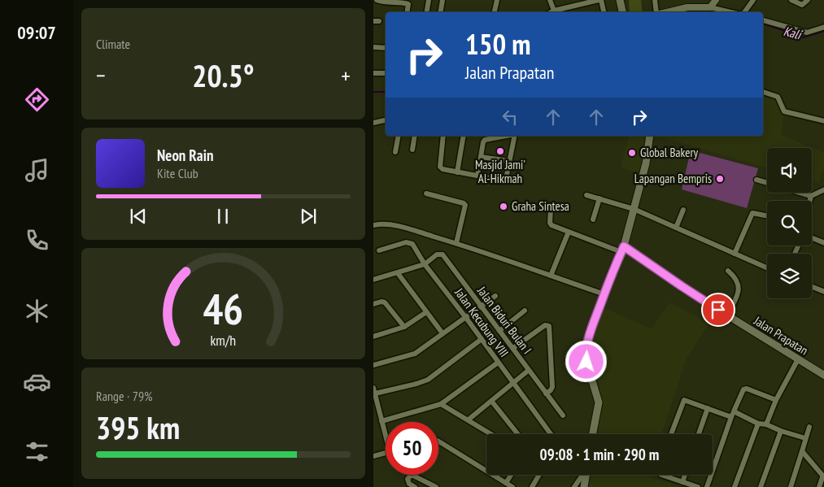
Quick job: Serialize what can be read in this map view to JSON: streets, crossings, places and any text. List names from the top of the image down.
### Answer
{
  "streets": {
    "main road": ["Jalan Prapatan"],
    "street": ["Jalan Biduri Bulan I", "Jalan Kecubung VIII"]
  },
  "crossings": [
    ["Jalan Biduri Bulan I", "Jalan Kecubung VIII"]
  ],
  "water": ["Kali"],
  "places": [
    "Masjid Jami' Al-Hikmah",
    "Global Bakery",
    "Lapangan Bempris",
    "Graha Sintesa"
  ],
  "page": {
    "tabs": "09:07",
    "tile": [
      "Climate",
      ["Range · 79%", "395 km"]
    ],
    "turn": ["150 m", "Jalan Prapatan"],
    "heat": ["−", "20.5°", "+"],
    "song": ["Neon Rain", "Kite Club"],
    "limit": "50",
    "trip": "09:08 · 1 min · 290 m",
    "gauge": ["46", "km/h"]
  }
}
